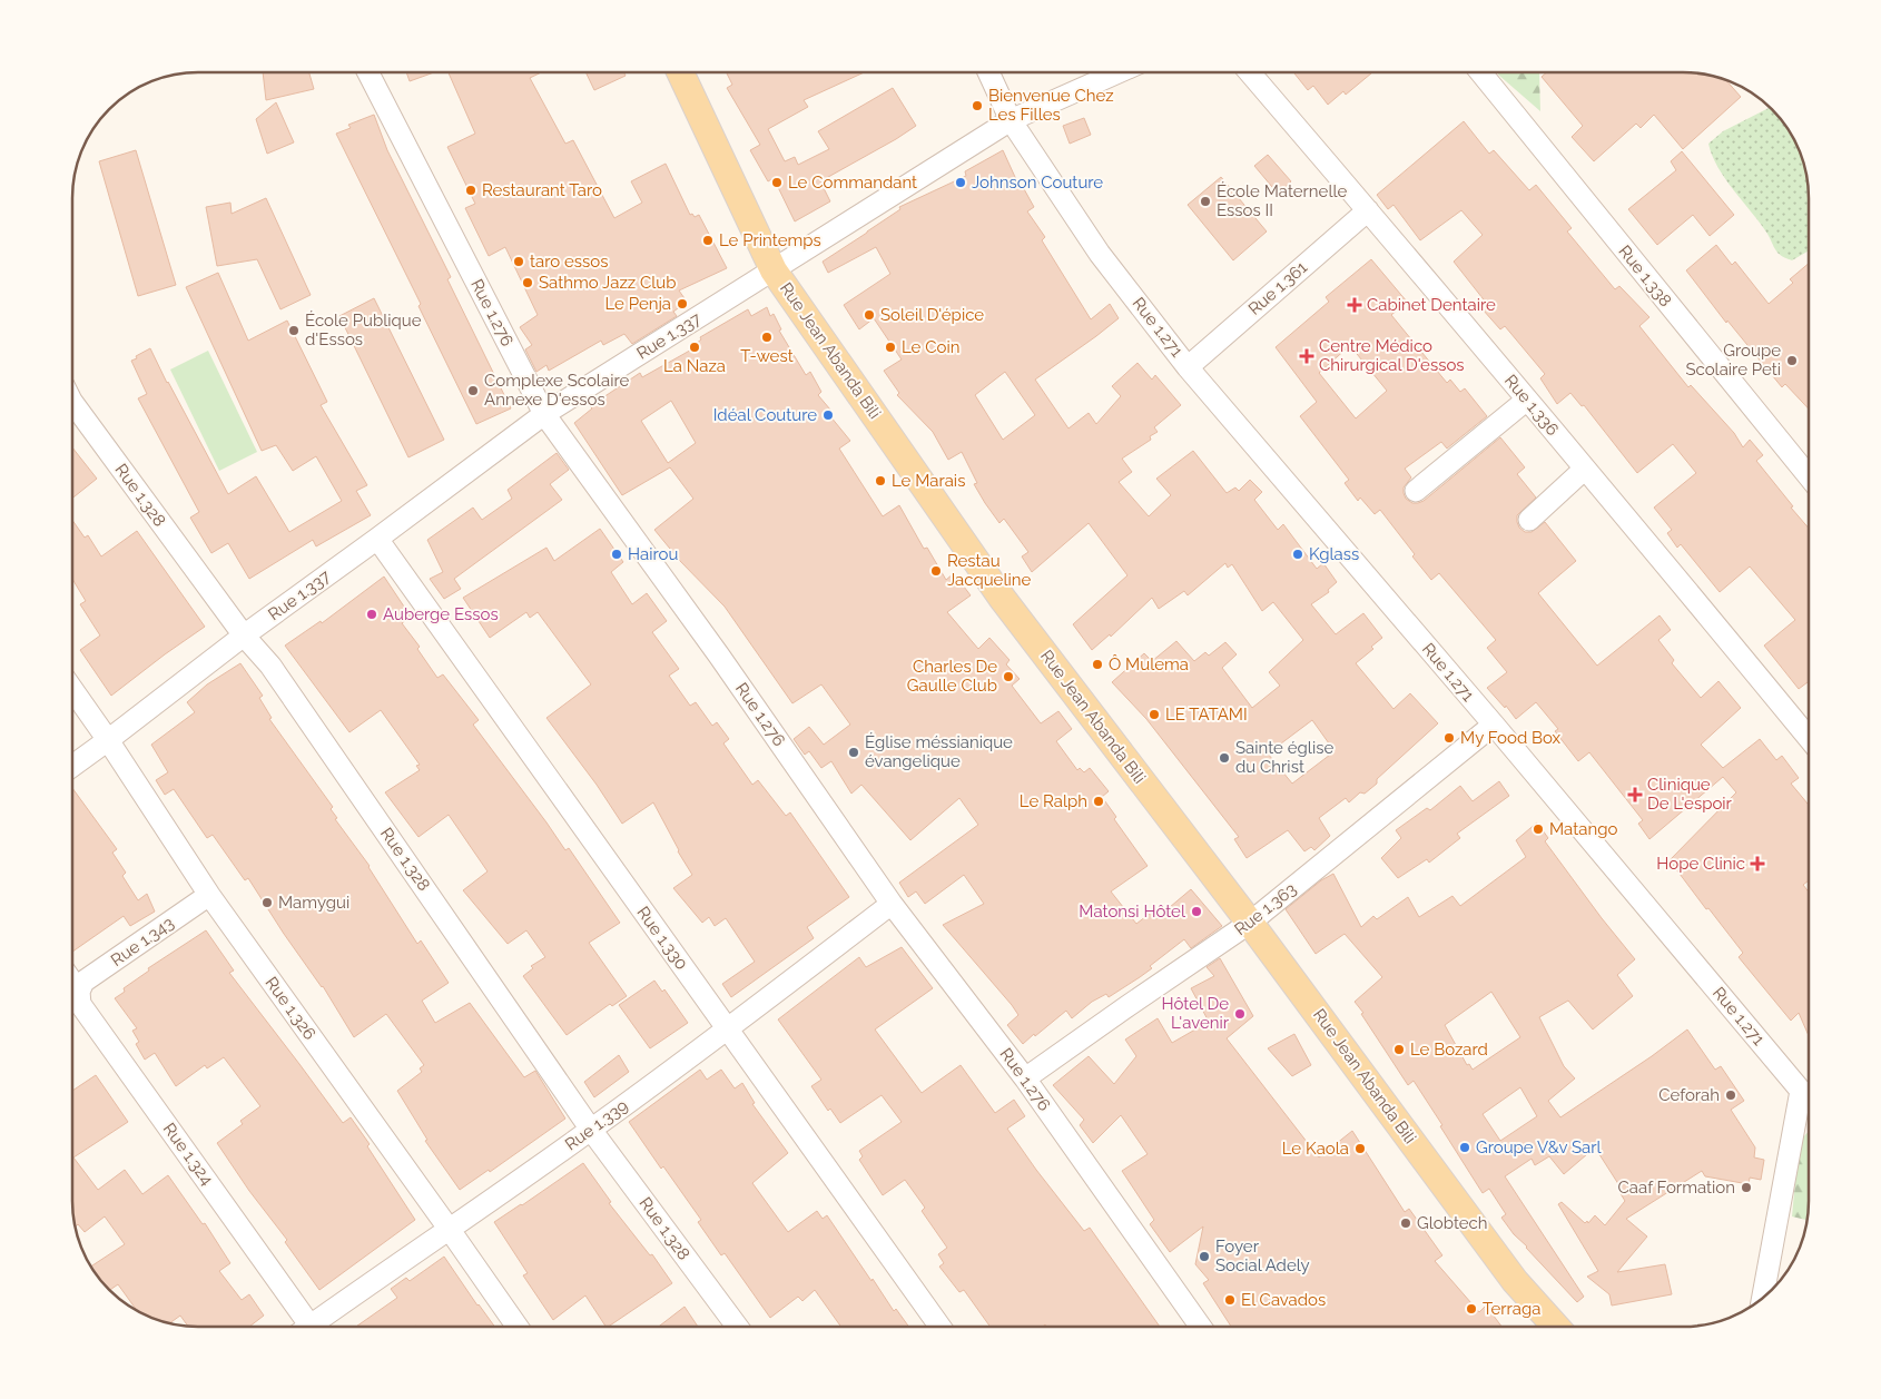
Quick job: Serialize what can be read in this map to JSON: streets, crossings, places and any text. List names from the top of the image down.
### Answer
{
  "streets": {
    "main road": ["Rue Jean Abanda Bili"],
    "street": [
      "Rue 1.338",
      "Rue 1.361",
      "Rue 1.276",
      "Rue 1.271",
      "Rue 1.337",
      "Rue 1.336",
      "Rue 1.328",
      "Rue 1.363",
      "Rue 1.330",
      "Rue 1.343",
      "Rue 1.326",
      "Rue 1.339",
      "Rue 1.324"
    ]
  },
  "crossings": [
    ["Rue 1.361", "Rue 1.271"],
    ["Rue 1.361", "Rue 1.336"],
    ["Rue 1.276", "Rue 1.337"],
    ["Rue 1.276", "Rue 1.363"],
    ["Rue 1.276", "Rue 1.339"],
    ["Rue 1.271", "Rue 1.337"],
    ["Rue 1.271", "Rue 1.363"],
    ["Rue 1.337", "Rue Jean Abanda Bili"],
    ["Rue 1.337", "Rue 1.328"],
    ["Rue 1.337", "Rue 1.330"],
    ["Rue 1.337", "Rue 1.326"],
    ["Rue Jean Abanda Bili", "Rue 1.363"],
    ["Rue 1.328", "Rue 1.339"],
    ["Rue 1.330", "Rue 1.339"],
    ["Rue 1.343", "Rue 1.326"],
    ["Rue 1.343", "Rue 1.324"],
    ["Rue 1.326", "Rue 1.339"]
  ],
  "places": {
    "other": [
      "Bienvenue Chez Les Filles",
      "Le Commandant",
      "Johnson Couture",
      "Restaurant Taro",
      "École Maternelle Essos II",
      "Le Printemps",
      "taro essos",
      "Sathmo Jazz Club",
      "Le Penja",
      "Soleil D'épice",
      "École Publique d'Essos",
      "T-west",
      "La Naza",
      "Le Coin",
      "Groupe Scolaire Peti",
      "Complexe Scolaire Annexe D'essos",
      "Idéal Couture",
      "Le Marais",
      "Hairou",
      "Kglass",
      "Restau Jacqueline",
      "Auberge Essos",
      "Ô Mulema",
      "Charles De Gaulle Club",
      "LE TATAMI",
      "My Food Box",
      "Église méssianique évangelique",
      "Sainte église du Christ",
      "Le Ralph",
      "Matango",
      "Mamygui",
      "Matonsi Hôtel",
      "Hôtel De L'avenir",
      "Le Bozard",
      "Ceforah",
      "Groupe V&v Sarl",
      "Le Kaola",
      "Caaf Formation",
      "Globtech",
      "Foyer Social Adely",
      "El Cavados",
      "Terraga"
    ],
    "health": [
      "Cabinet Dentaire",
      "Centre Médico Chirurgical D'essos",
      "Clinique De L'espoir",
      "Hope Clinic"
    ]
  }
}
